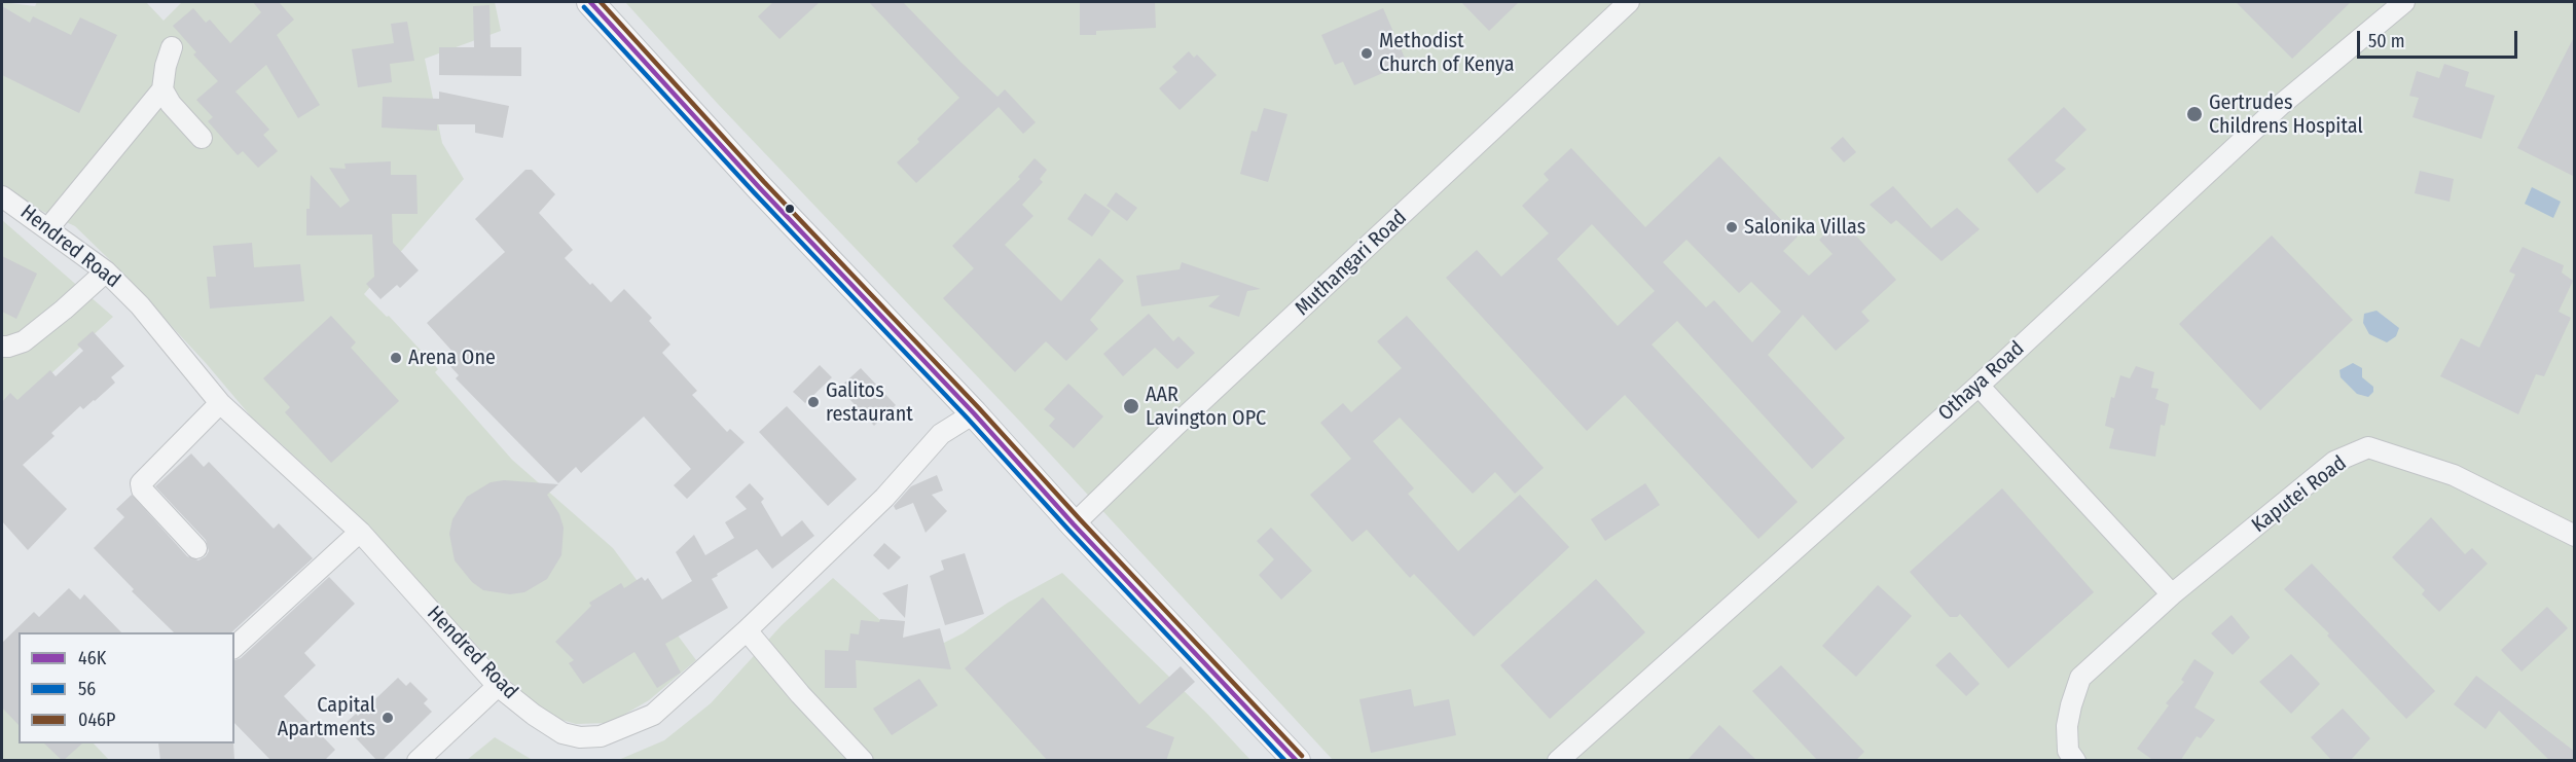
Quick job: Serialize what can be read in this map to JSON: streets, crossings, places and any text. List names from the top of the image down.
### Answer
{
  "streets": {
    "street": [
      "Hendred Road",
      "Muthangari Road",
      "Othaya Road",
      "Kaputei Road"
    ]
  },
  "places": [
    "Methodist Church of Kenya",
    "Gertrudes Childrens Hospital",
    "Salonika Villas",
    "Arena One",
    "Galitos restaurant",
    "AAR Lavington OPC",
    "Capital Apartments"
  ],
  "lines": ["transit line 46K", "transit line 046P", "transit line 56"],
  "legend": ["46K", "56", "046P"],
  "scale_bar": "50 m"
}
